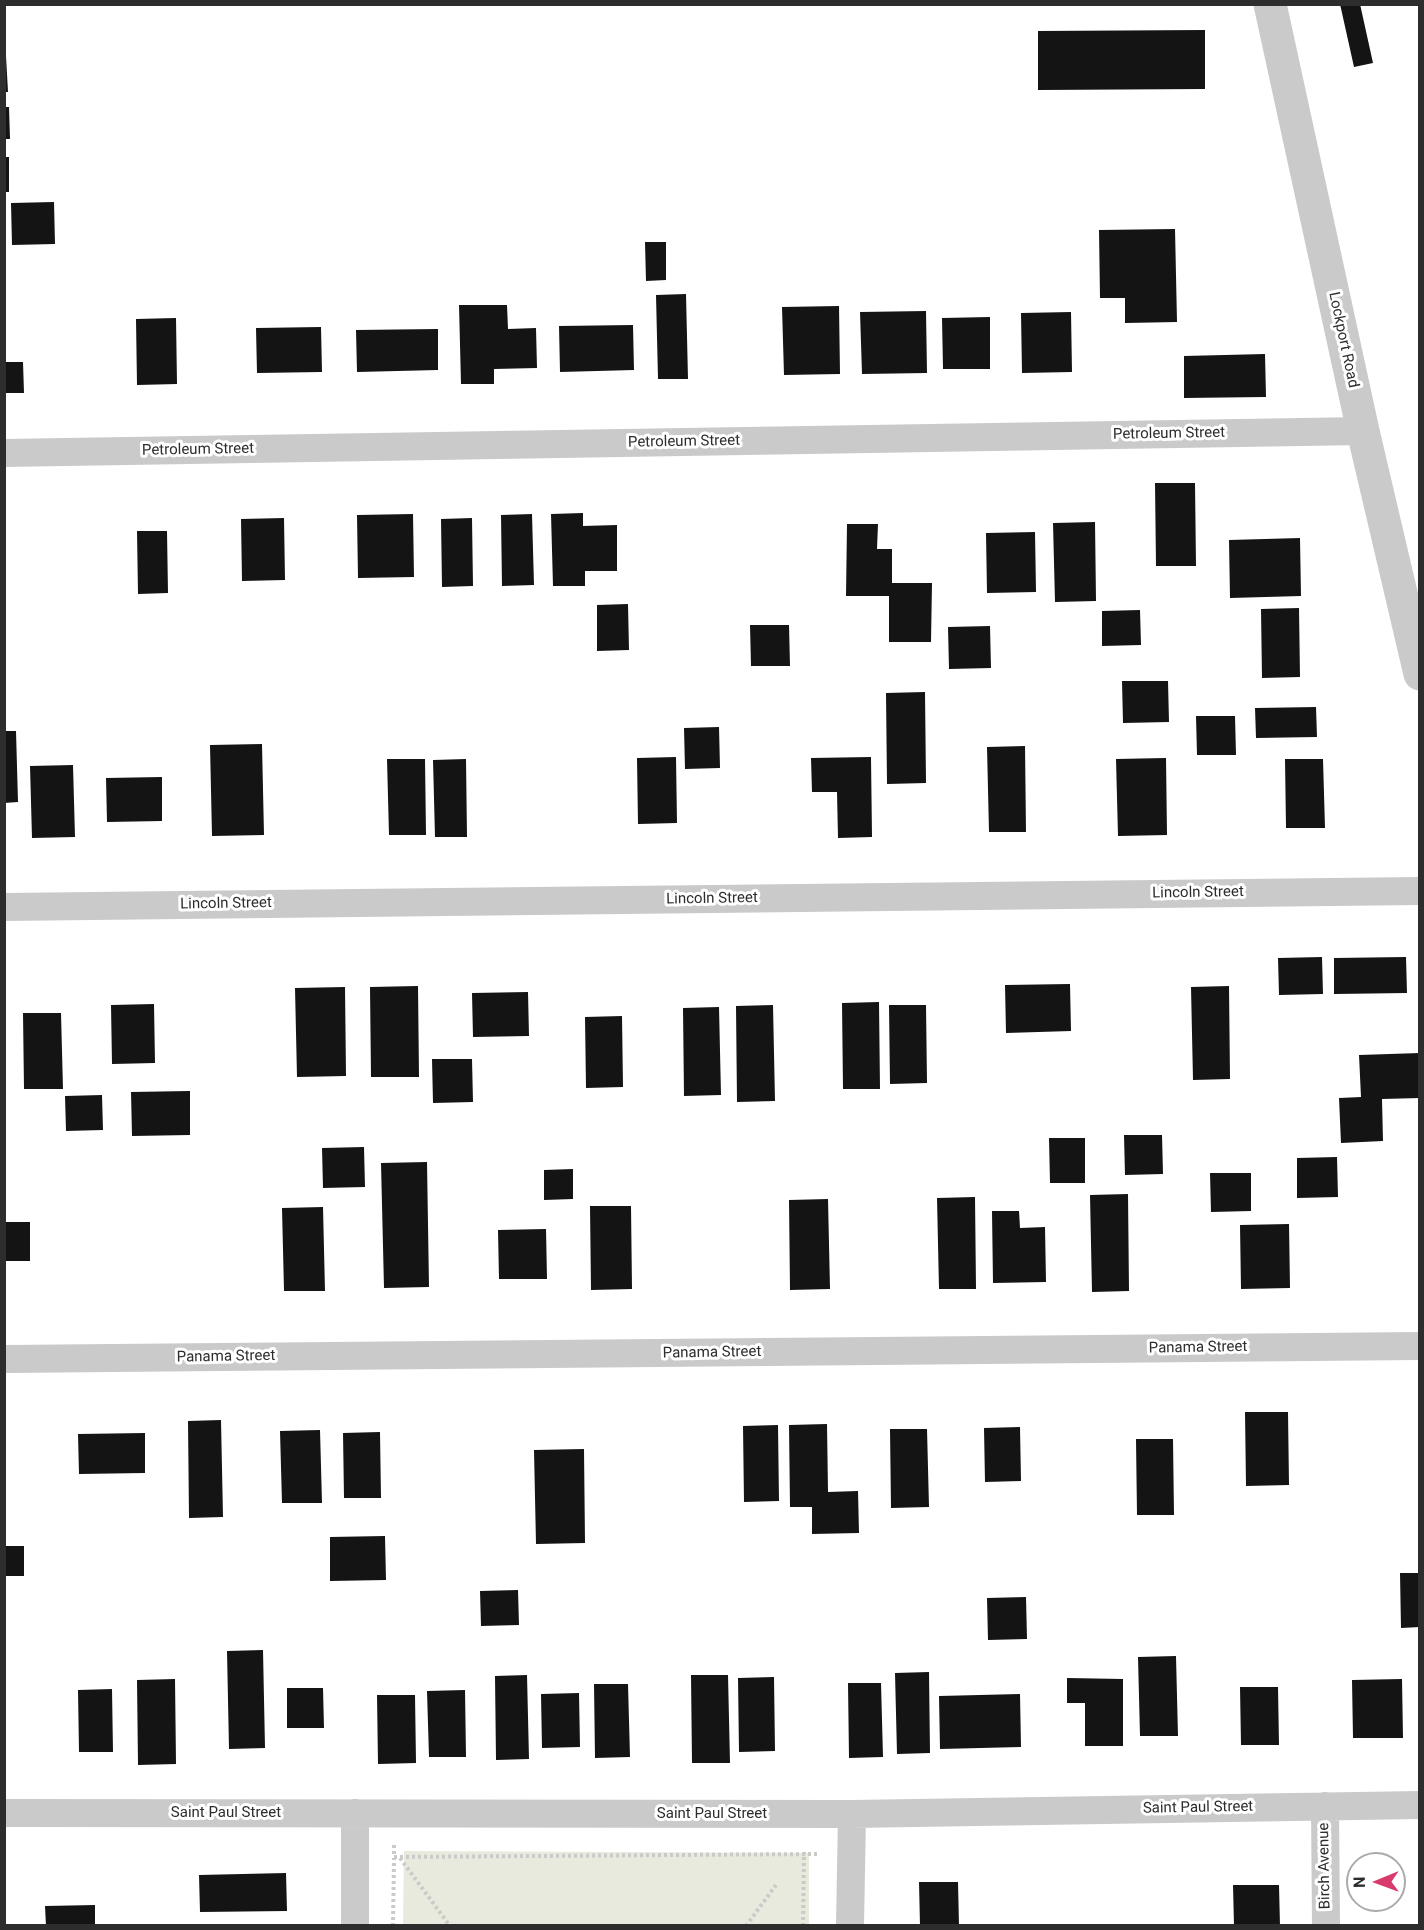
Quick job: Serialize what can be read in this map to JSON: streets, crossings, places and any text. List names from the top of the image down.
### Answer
{
  "streets": {
    "street": [
      "Lockport Road",
      "Petroleum Street",
      "Lincoln Street",
      "Panama Street",
      "Saint Paul Street",
      "Birch Avenue"
    ]
  },
  "crossings": [
    ["Lockport Road", "Petroleum Street"],
    ["Saint Paul Street", "Birch Avenue"]
  ],
  "north": "left"
}
